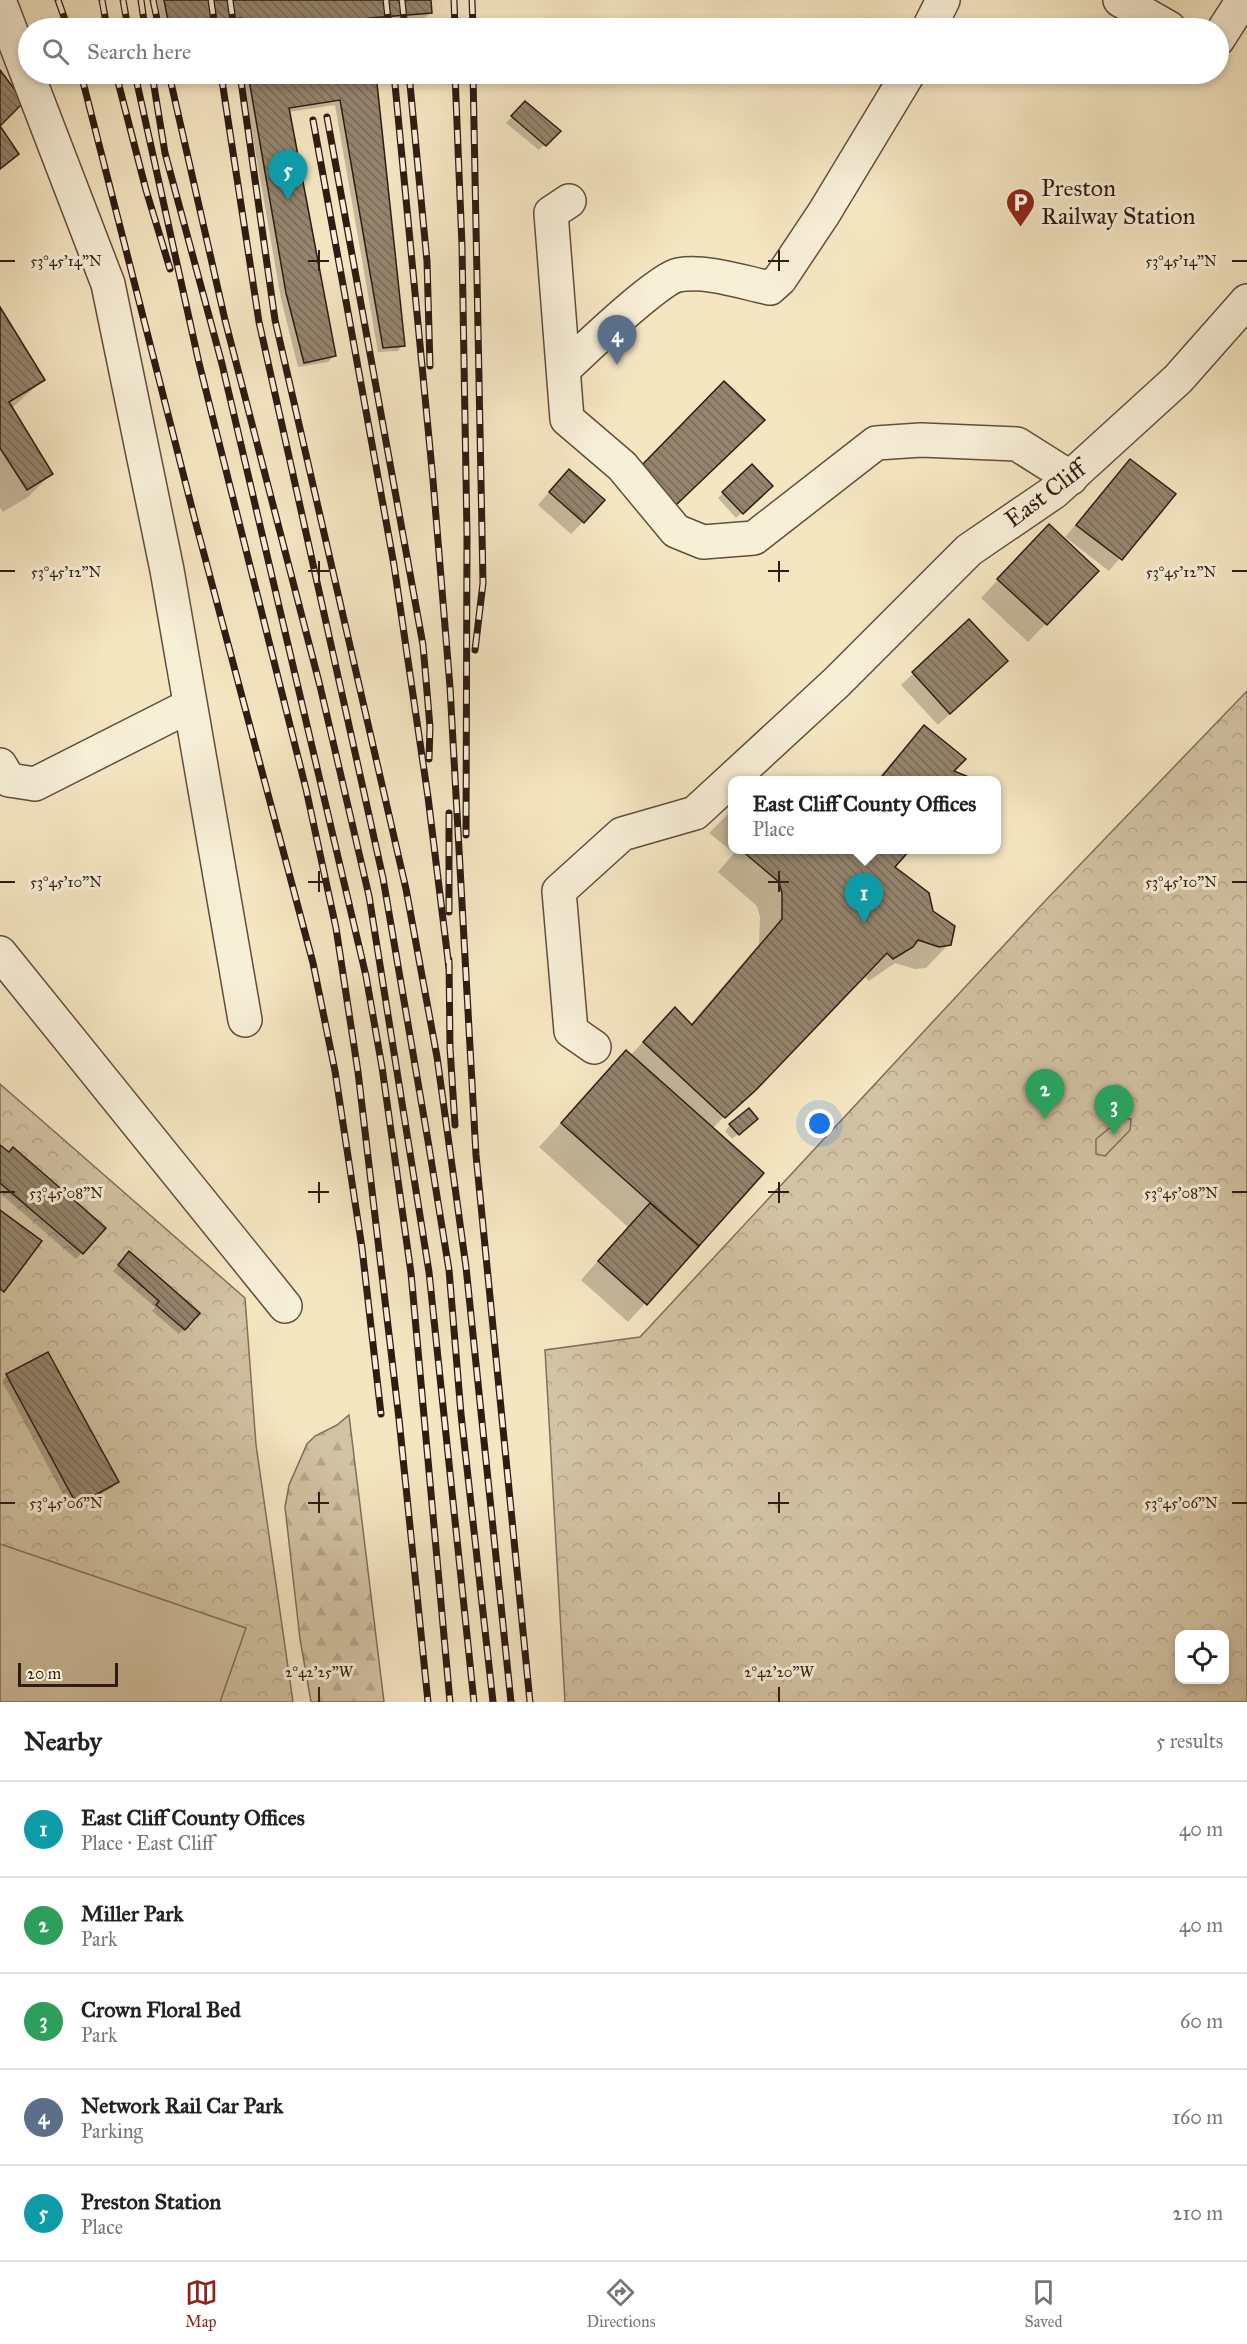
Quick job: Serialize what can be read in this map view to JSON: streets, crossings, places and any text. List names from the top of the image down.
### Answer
{
  "streets": {
    "street": ["East Cliff"]
  },
  "places": {
    "parking": ["Preston Railway Station"]
  },
  "scale_bar": "20 m",
  "page": {
    "search": "Search here",
    "pins": [
      "5",
      "4",
      "1",
      "2",
      "3"
    ],
    "popup": ["East Cliff County Offices", "Place"],
    "scale": "20 m",
    "heading": ["Nearby", "5 results"],
    "list": [
      {
        "mark": "1",
        "name": "East Cliff County Offices",
        "note": "Place · East Cliff",
        "value": "40 m"
      },
      {
        "mark": "2",
        "name": "Miller Park",
        "note": "Park",
        "value": "40 m"
      },
      {
        "mark": "3",
        "name": "Crown Floral Bed",
        "note": "Park",
        "value": "60 m"
      },
      {
        "mark": "4",
        "name": "Network Rail Car Park",
        "note": "Parking",
        "value": "160 m"
      },
      {
        "mark": "5",
        "name": "Preston Station",
        "note": "Place",
        "value": "210 m"
      }
    ],
    "nav": ["Map", "Directions", "Saved"]
  },
  "coordinates": [
    "53°45'14\"N",
    "53°45'12\"N",
    "53°45'10\"N",
    "53°45'08\"N",
    "53°45'06\"N",
    "2°42'25\"W",
    "2°42'20\"W"
  ]
}
